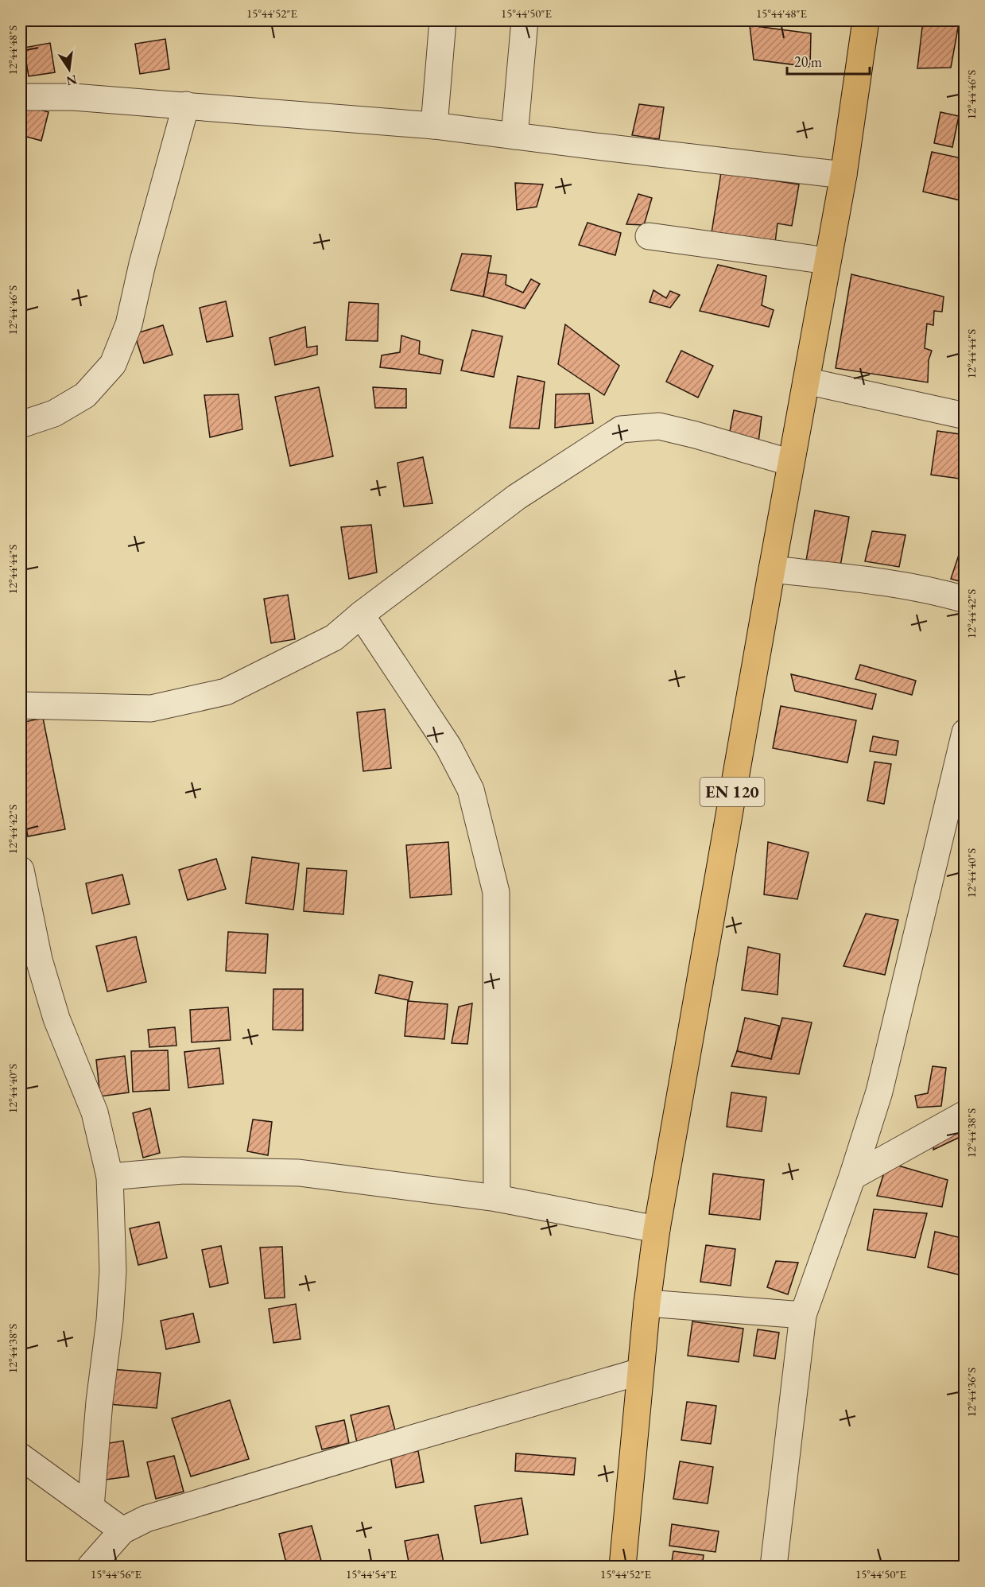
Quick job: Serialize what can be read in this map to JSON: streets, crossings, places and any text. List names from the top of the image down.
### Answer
{
  "streets": {
    "main road": ["EN 120"]
  },
  "scale_bar": "20 m",
  "north": "bottom",
  "coordinates": [
    "15°44'52\"E",
    "15°44'50\"E",
    "15°44'48\"E",
    "12°44'48\"S",
    "12°44'46\"S",
    "12°44'44\"S",
    "12°44'42\"S",
    "12°44'40\"S",
    "12°44'38\"S",
    "12°44'36\"S",
    "15°44'56\"E",
    "15°44'54\"E"
  ]
}
